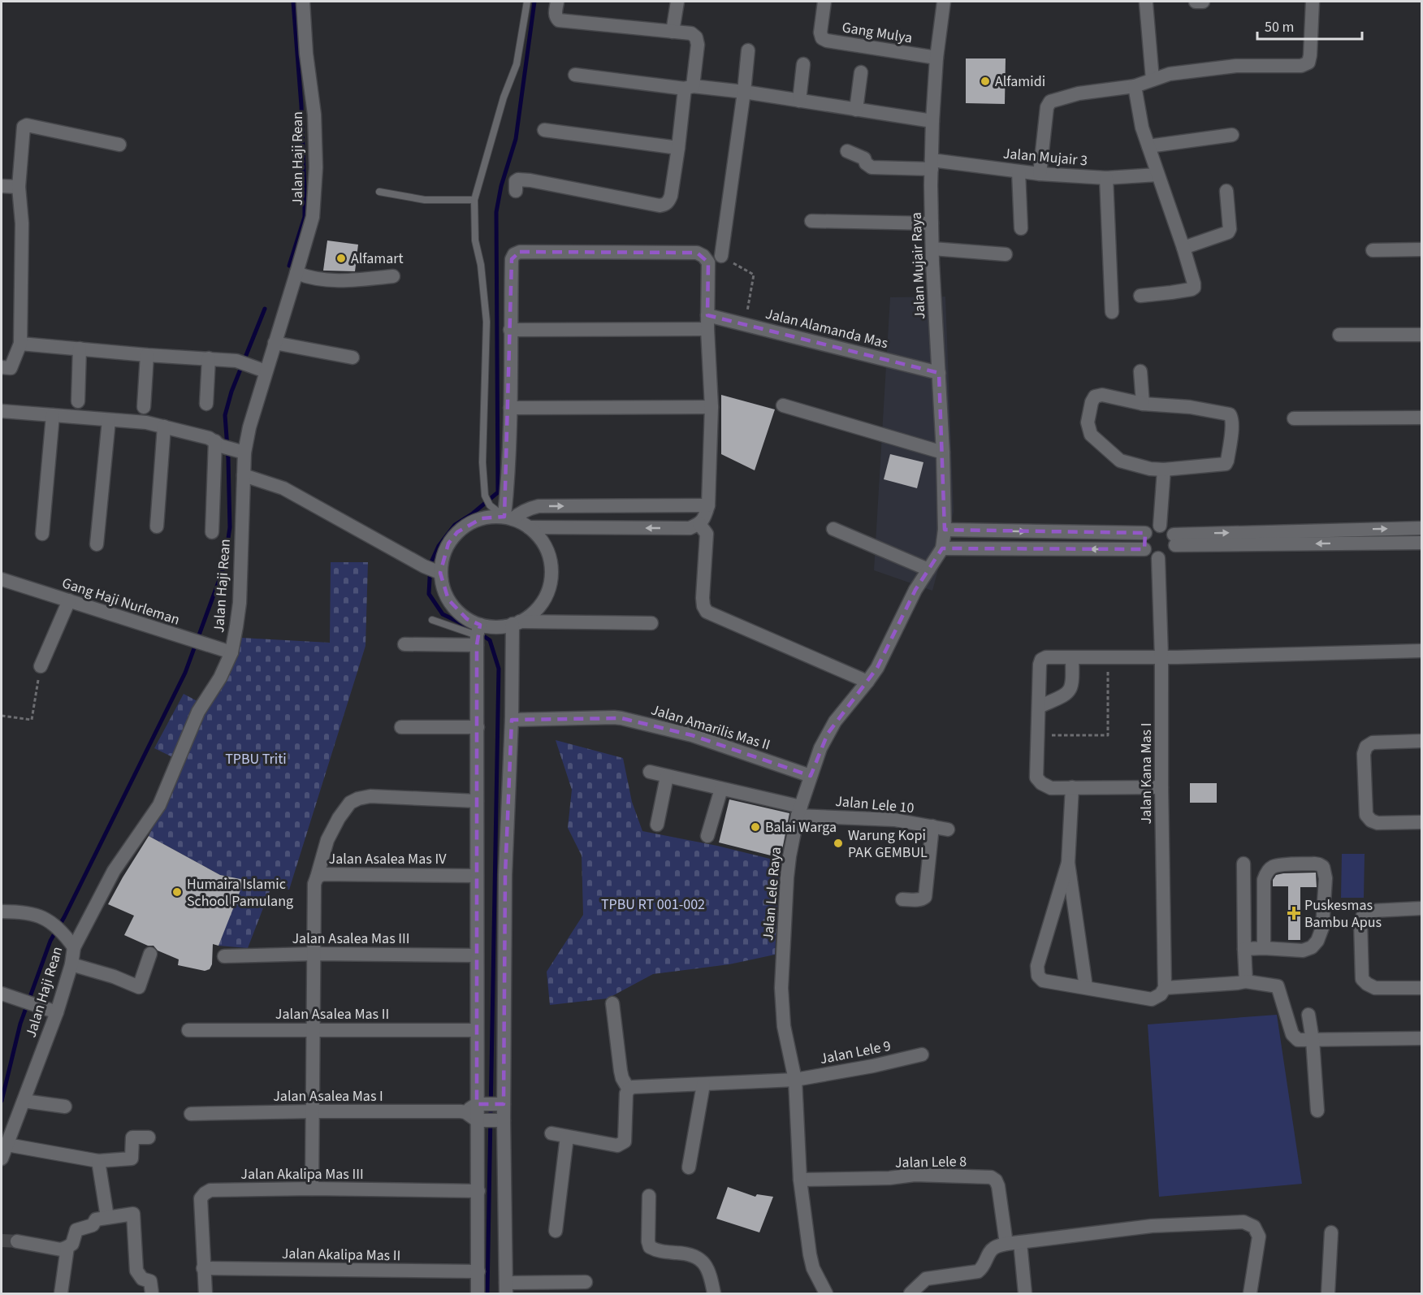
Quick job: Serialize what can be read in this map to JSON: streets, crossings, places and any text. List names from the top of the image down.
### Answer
{
  "streets": {
    "street": [
      "Gang Mulya",
      "Jalan Mujair 3",
      "Jalan Haji Rean",
      "Jalan Mujair Raya",
      "Jalan Alamanda Mas",
      "Gang Haji Nurleman",
      "Jalan Amarilis Mas II",
      "Jalan Kana Mas I",
      "Jalan Lele 10",
      "Jalan Asalea Mas IV",
      "Jalan Lele Raya",
      "Jalan Asalea Mas III",
      "Jalan Asalea Mas II",
      "Jalan Lele 9",
      "Jalan Asalea Mas I",
      "Jalan Lele 8",
      "Jalan Akalipa Mas III",
      "Jalan Akalipa Mas II"
    ]
  },
  "crossings": [
    ["Gang Mulya", "Jalan Mujair Raya"],
    ["Jalan Mujair 3", "Jalan Mujair Raya"],
    ["Jalan Haji Rean", "Gang Haji Nurleman"],
    ["Jalan Mujair Raya", "Jalan Alamanda Mas"],
    ["Jalan Mujair Raya", "Jalan Lele Raya"],
    ["Jalan Amarilis Mas II", "Jalan Lele Raya"],
    ["Jalan Lele 10", "Jalan Lele Raya"],
    ["Jalan Asalea Mas IV", "Jalan Asalea Mas III"],
    ["Jalan Asalea Mas IV", "Jalan Asalea Mas II"],
    ["Jalan Asalea Mas IV", "Jalan Asalea Mas I"],
    ["Jalan Asalea Mas IV", "Jalan Akalipa Mas III"],
    ["Jalan Lele Raya", "Jalan Lele 9"],
    ["Jalan Lele Raya", "Jalan Lele 8"],
    ["Jalan Akalipa Mas III", "Jalan Akalipa Mas II"]
  ],
  "parks": ["TPBU Triti", "TPBU RT 001-002"],
  "places": {
    "other": [
      "Alfamidi",
      "Alfamart",
      "Balai Warga",
      "Warung Kopi PAK GEMBUL",
      "Humaira Islamic School Pamulang"
    ],
    "health": ["Puskesmas Bambu Apus"]
  },
  "scale_bar": "50 m"
}
